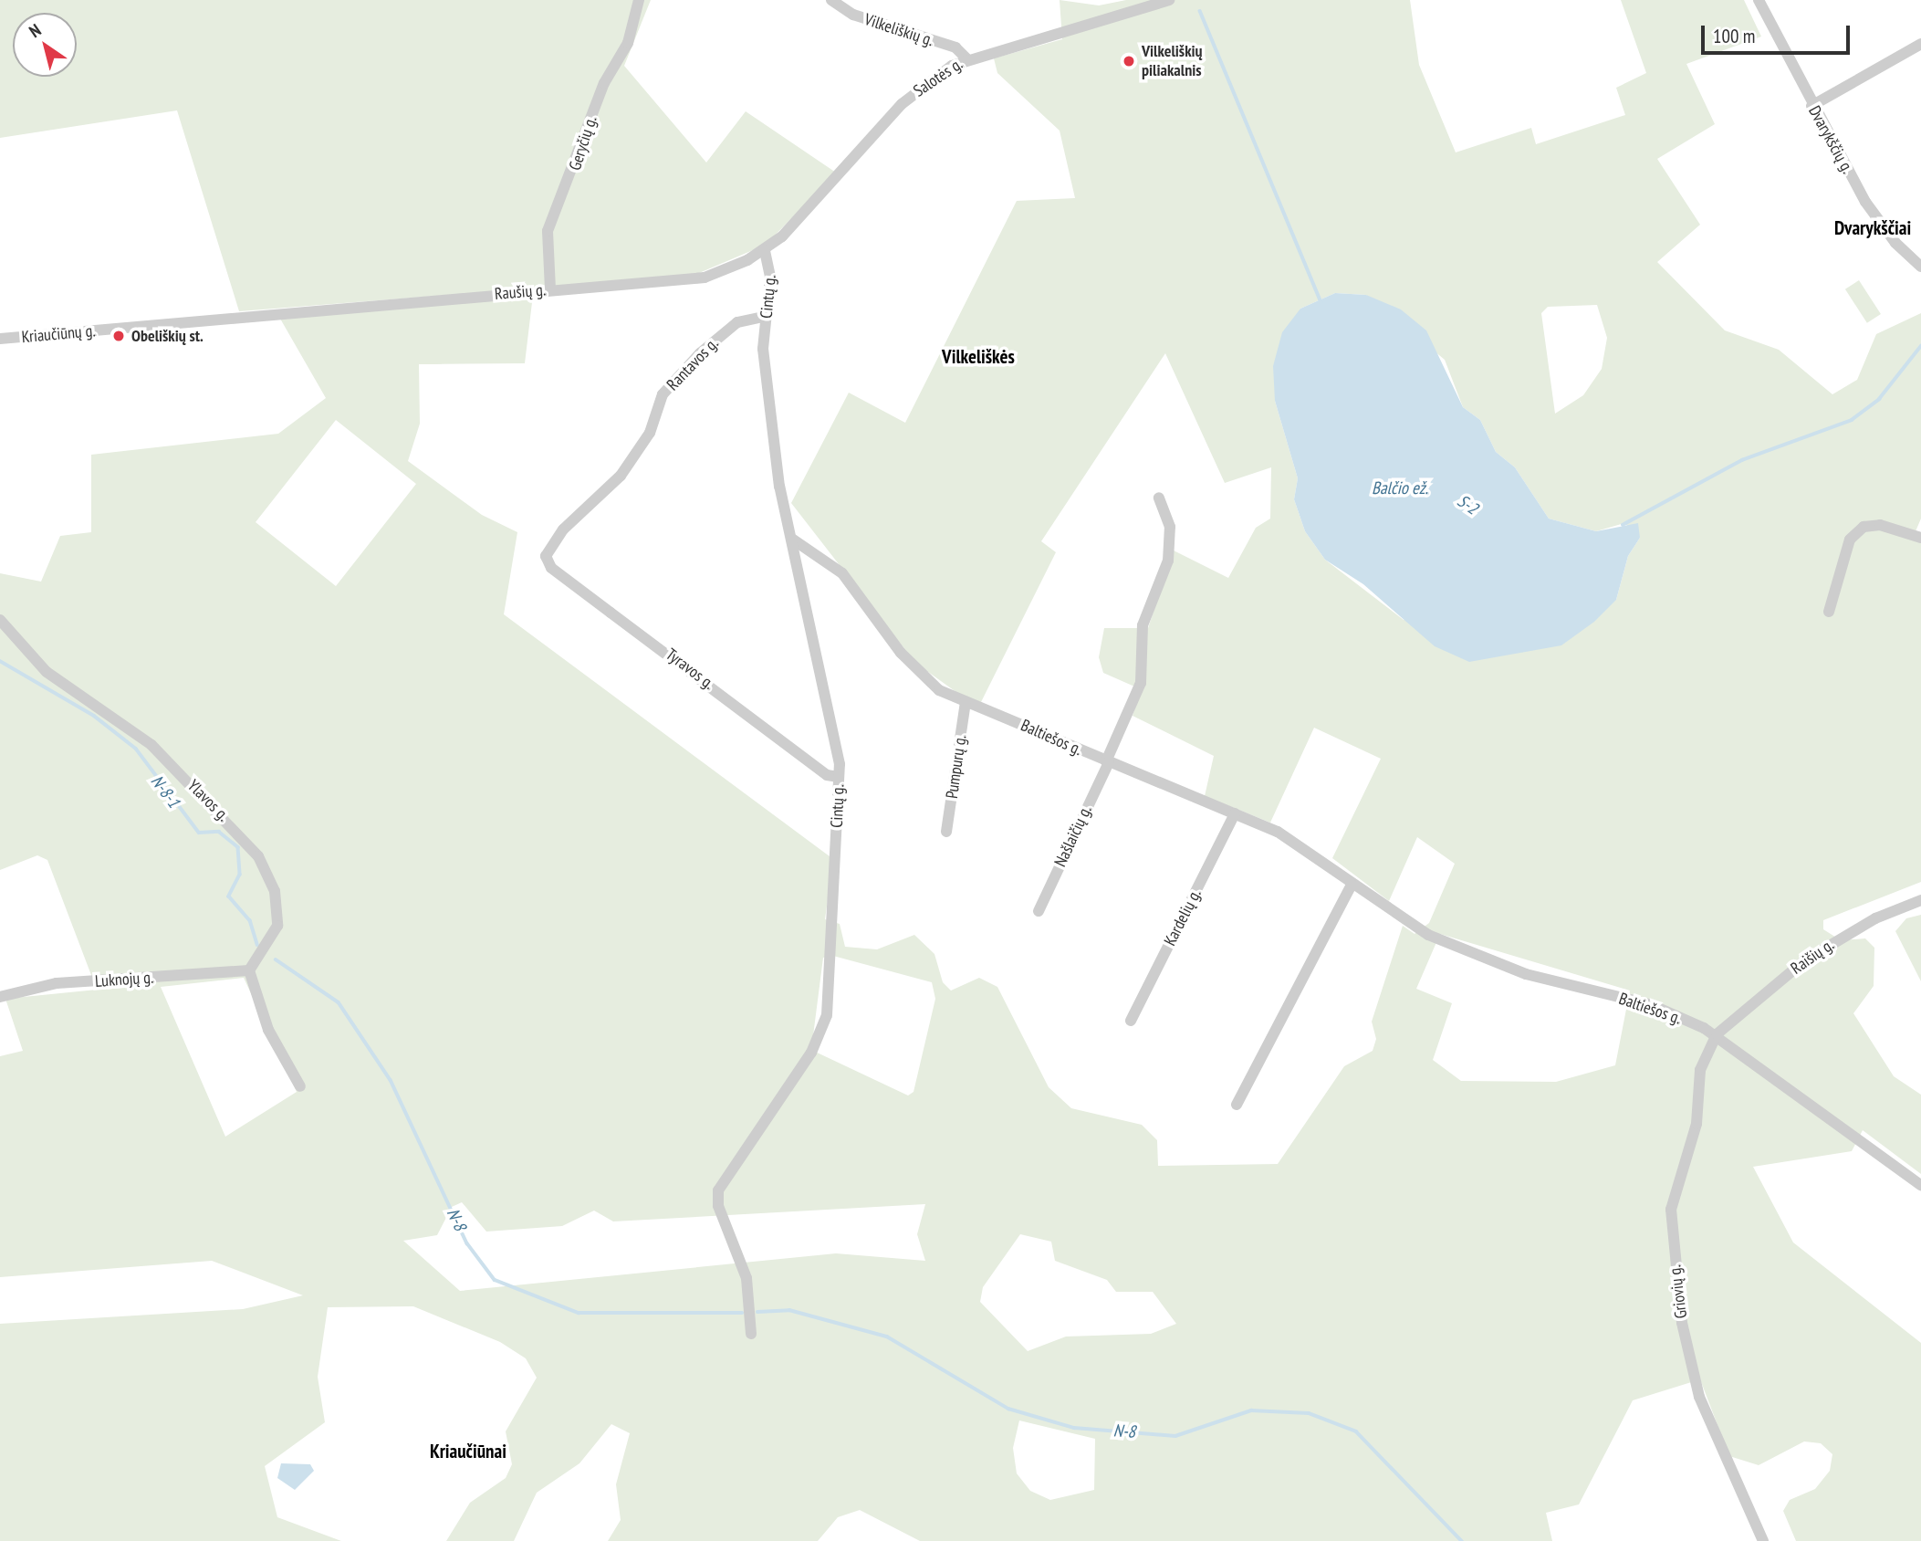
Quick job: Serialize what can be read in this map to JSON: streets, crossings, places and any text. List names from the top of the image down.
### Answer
{
  "streets": {
    "street": [
      "Vilkeliškių g.",
      "Salotės g.",
      "Dvarykščių g.",
      "Geryčių g.",
      "Raušių g.",
      "Cintų g.",
      "Kriaučiūnų g.",
      "Rantavos g.",
      "Tyravos g.",
      "Baltiešos g.",
      "Pumpurų g.",
      "Ylavos g.",
      "Našlaičių g.",
      "Kardelių g.",
      "Raišių g.",
      "Luknojų g.",
      "Griovių g."
    ]
  },
  "crossings": [
    ["Vilkeliškių g.", "Salotės g."],
    ["Salotės g.", "Raušių g."],
    ["Salotės g.", "Cintų g."],
    ["Geryčių g.", "Raušių g."],
    ["Raušių g.", "Cintų g."],
    ["Raušių g.", "Kriaučiūnų g."],
    ["Cintų g.", "Rantavos g."],
    ["Cintų g.", "Tyravos g."],
    ["Cintų g.", "Baltiešos g."],
    ["Rantavos g.", "Tyravos g."],
    ["Baltiešos g.", "Pumpurų g."],
    ["Baltiešos g.", "Našlaičių g."],
    ["Baltiešos g.", "Kardelių g."],
    ["Baltiešos g.", "Raišių g."],
    ["Baltiešos g.", "Griovių g."],
    ["Ylavos g.", "Luknojų g."],
    ["Raišių g.", "Griovių g."]
  ],
  "districts": ["Dvarykščiai", "Vilkeliškės", "Kriaučiūnai"],
  "water": [
    "Balčio ež.",
    "S-2",
    "N-8-1",
    "N-8"
  ],
  "places": ["Vilkeliškių piliakalnis", "Obeliškių st."],
  "scale_bar": "100 m",
  "north": "top left"
}
